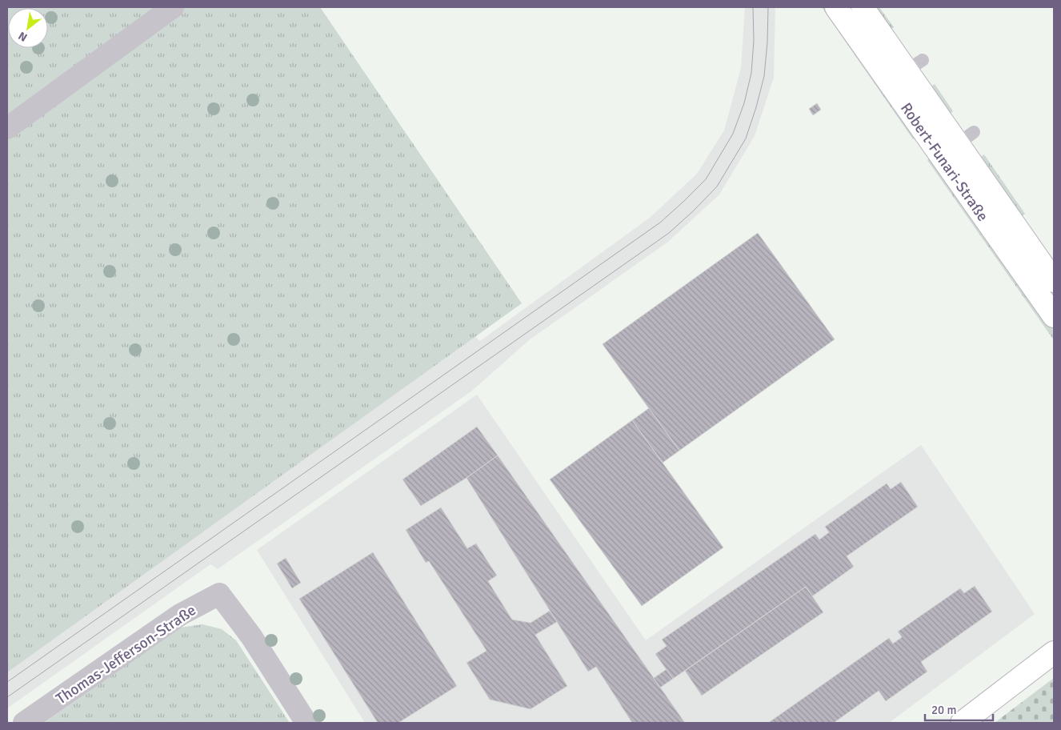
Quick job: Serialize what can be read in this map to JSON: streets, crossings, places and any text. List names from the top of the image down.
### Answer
{
  "streets": {
    "street": ["Robert-Funari-Straße", "Thomas-Jefferson-Straße"]
  },
  "scale_bar": "20 m",
  "north": "bottom left"
}
